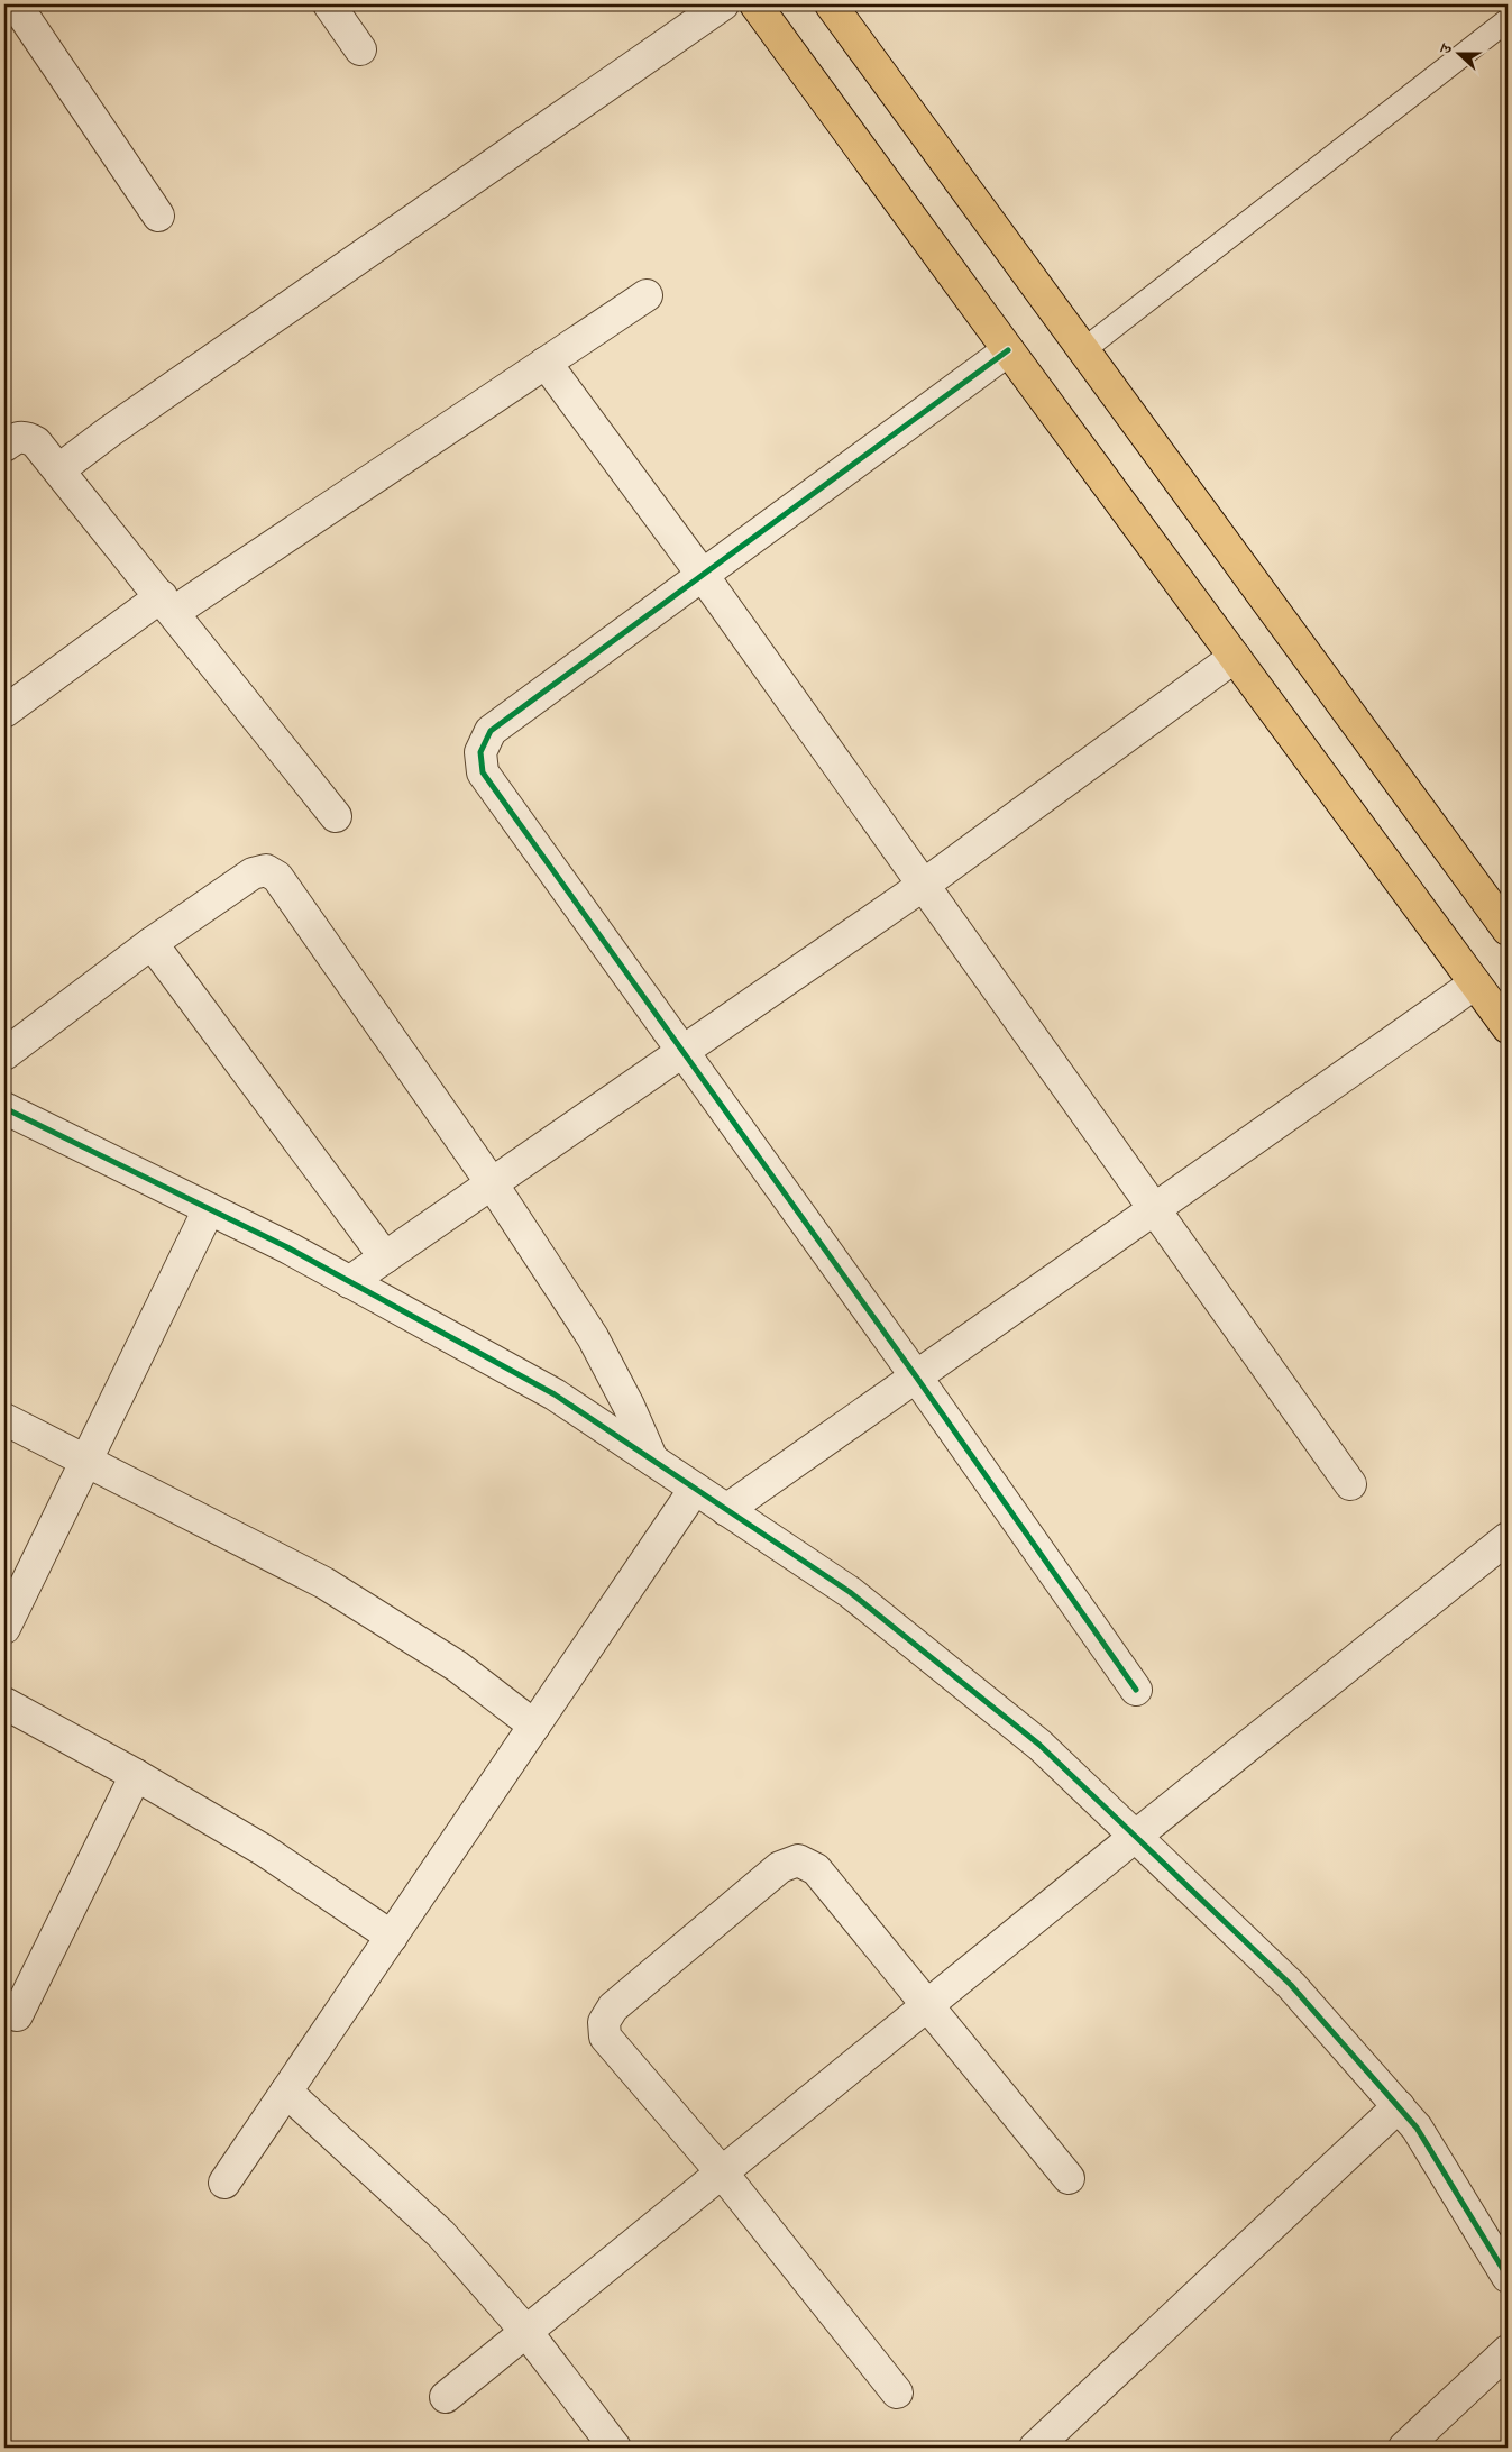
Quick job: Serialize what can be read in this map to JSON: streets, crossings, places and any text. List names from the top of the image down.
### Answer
{
  "north": "left"
}
